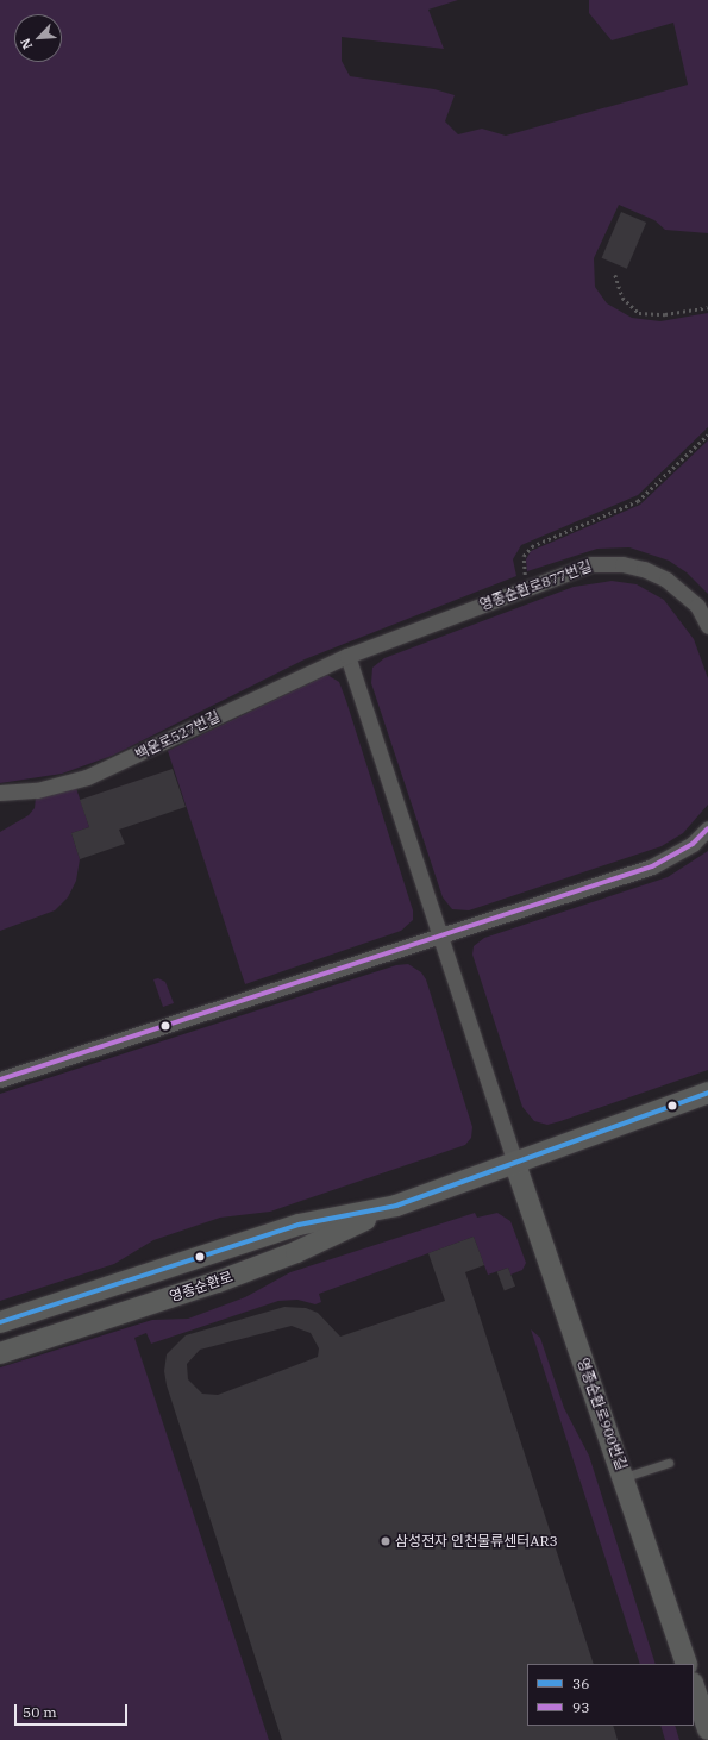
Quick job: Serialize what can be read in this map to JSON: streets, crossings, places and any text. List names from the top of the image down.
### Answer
{
  "streets": {
    "main road": ["영종순환로", "영종순환로900번길"],
    "street": ["영종순환로877번길", "백운로527번길"]
  },
  "crossings": [
    ["영종순환로877번길", "백운로527번길"],
    ["영종순환로", "영종순환로900번길"]
  ],
  "places": ["삼성전자 인천물류센터AR3"],
  "lines": ["transit line 93", "transit line 36"],
  "legend": ["36", "93"],
  "scale_bar": "50 m",
  "north": "bottom left"
}
